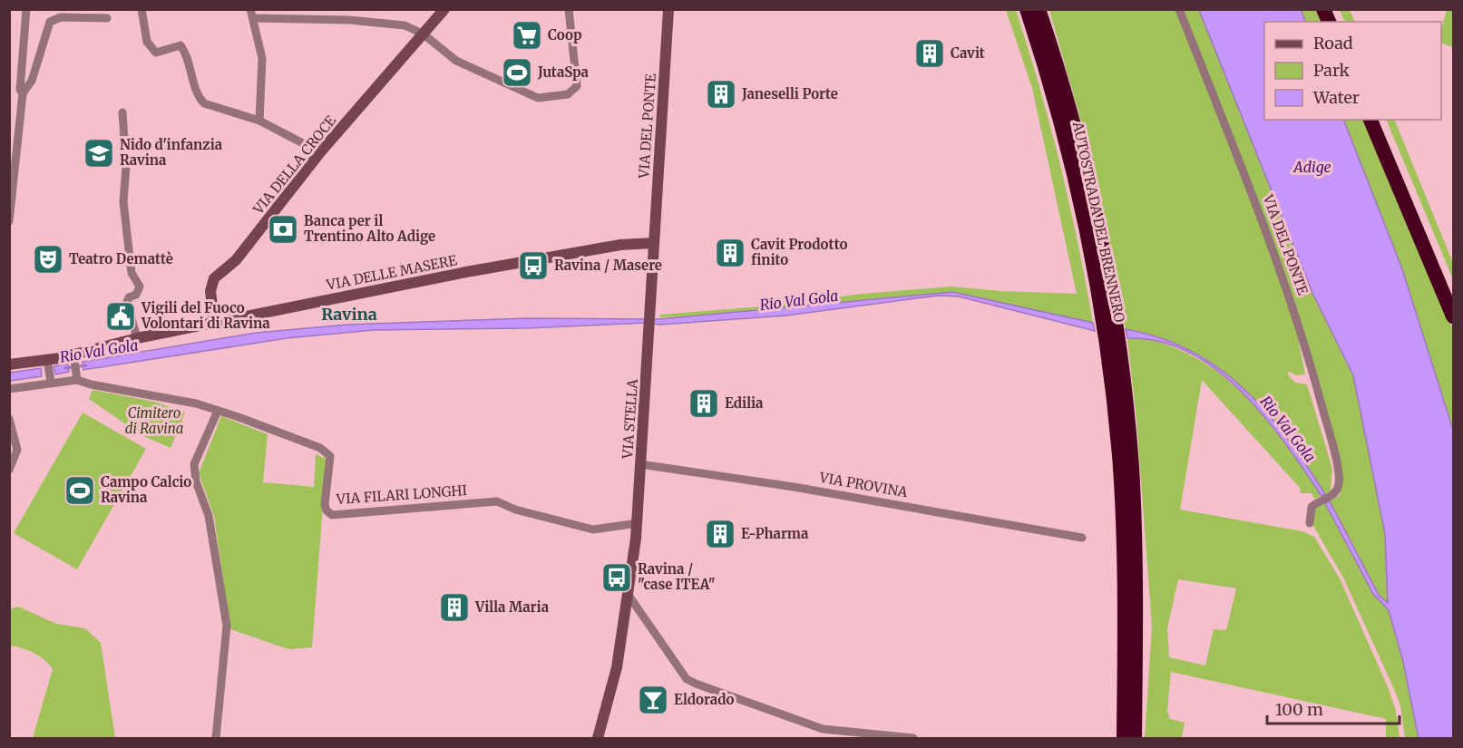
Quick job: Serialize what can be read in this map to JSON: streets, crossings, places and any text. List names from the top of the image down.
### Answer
{
  "streets": {
    "highway": ["AUTOSTRADA DEL BRENNERO"],
    "street": [
      "VIA DEL PONTE",
      "VIA DELLA CROCE",
      "VIA DELLE MASERE",
      "VIA STELLA",
      "VIA PROVINA",
      "VIA FILARI LONGHI"
    ]
  },
  "crossings": [
    ["VIA DEL PONTE", "VIA DELLE MASERE"],
    ["VIA DEL PONTE", "VIA STELLA"],
    ["VIA DELLA CROCE", "VIA DELLE MASERE"],
    ["VIA DELLE MASERE", "VIA STELLA"],
    ["VIA DELLE MASERE", "VIA FILARI LONGHI"],
    ["VIA STELLA", "VIA PROVINA"],
    ["VIA STELLA", "VIA FILARI LONGHI"]
  ],
  "districts": ["Ravina"],
  "water": ["Adige", "Rio Val Gola"],
  "parks": ["Cimitero di Ravina"],
  "places": {
    "supermarket": ["Coop"],
    "building": [
      "Cavit",
      "Janeselli Porte",
      "Cavit Prodotto finito",
      "Edilia",
      "E-Pharma",
      "Villa Maria"
    ],
    "sports": ["JutaSpa", "Campo Calcio Ravina"],
    "school or university": ["Nido d'infanzia Ravina"],
    "bank": ["Banca per il Trentino Alto Adige"],
    "theatre": ["Teatro Demattè"],
    "bus stop": ["Ravina / Masere", "Ravina / \"case ITEA\""],
    "public building": ["Vigili del Fuoco Volontari di Ravina"],
    "bar": ["Eldorado"]
  },
  "legend": ["Road", "Park", "Water"],
  "scale_bar": "100 m"
}
